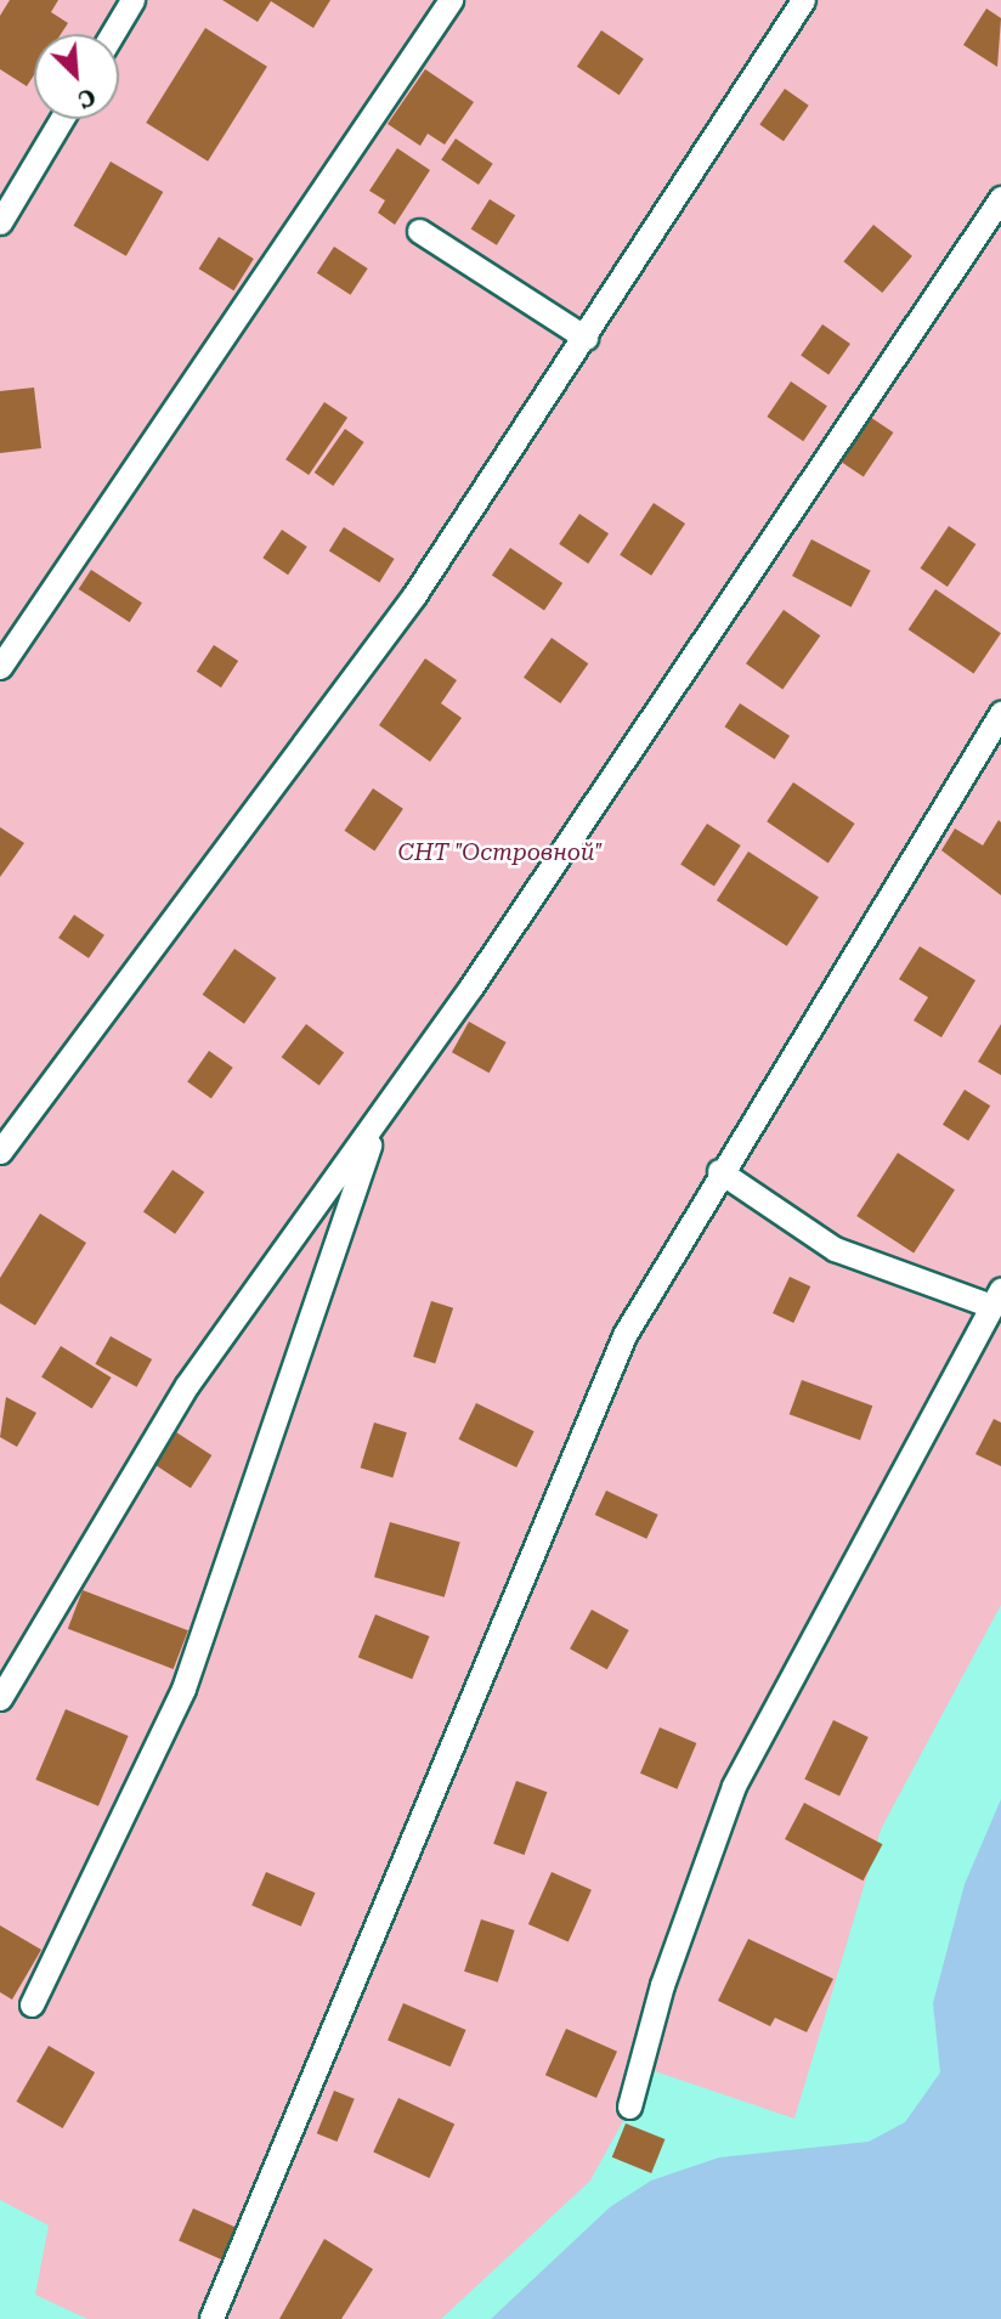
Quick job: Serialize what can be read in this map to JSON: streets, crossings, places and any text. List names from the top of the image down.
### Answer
{
  "parks": ["СНТ \"Островной\""],
  "north": "bottom right"
}
